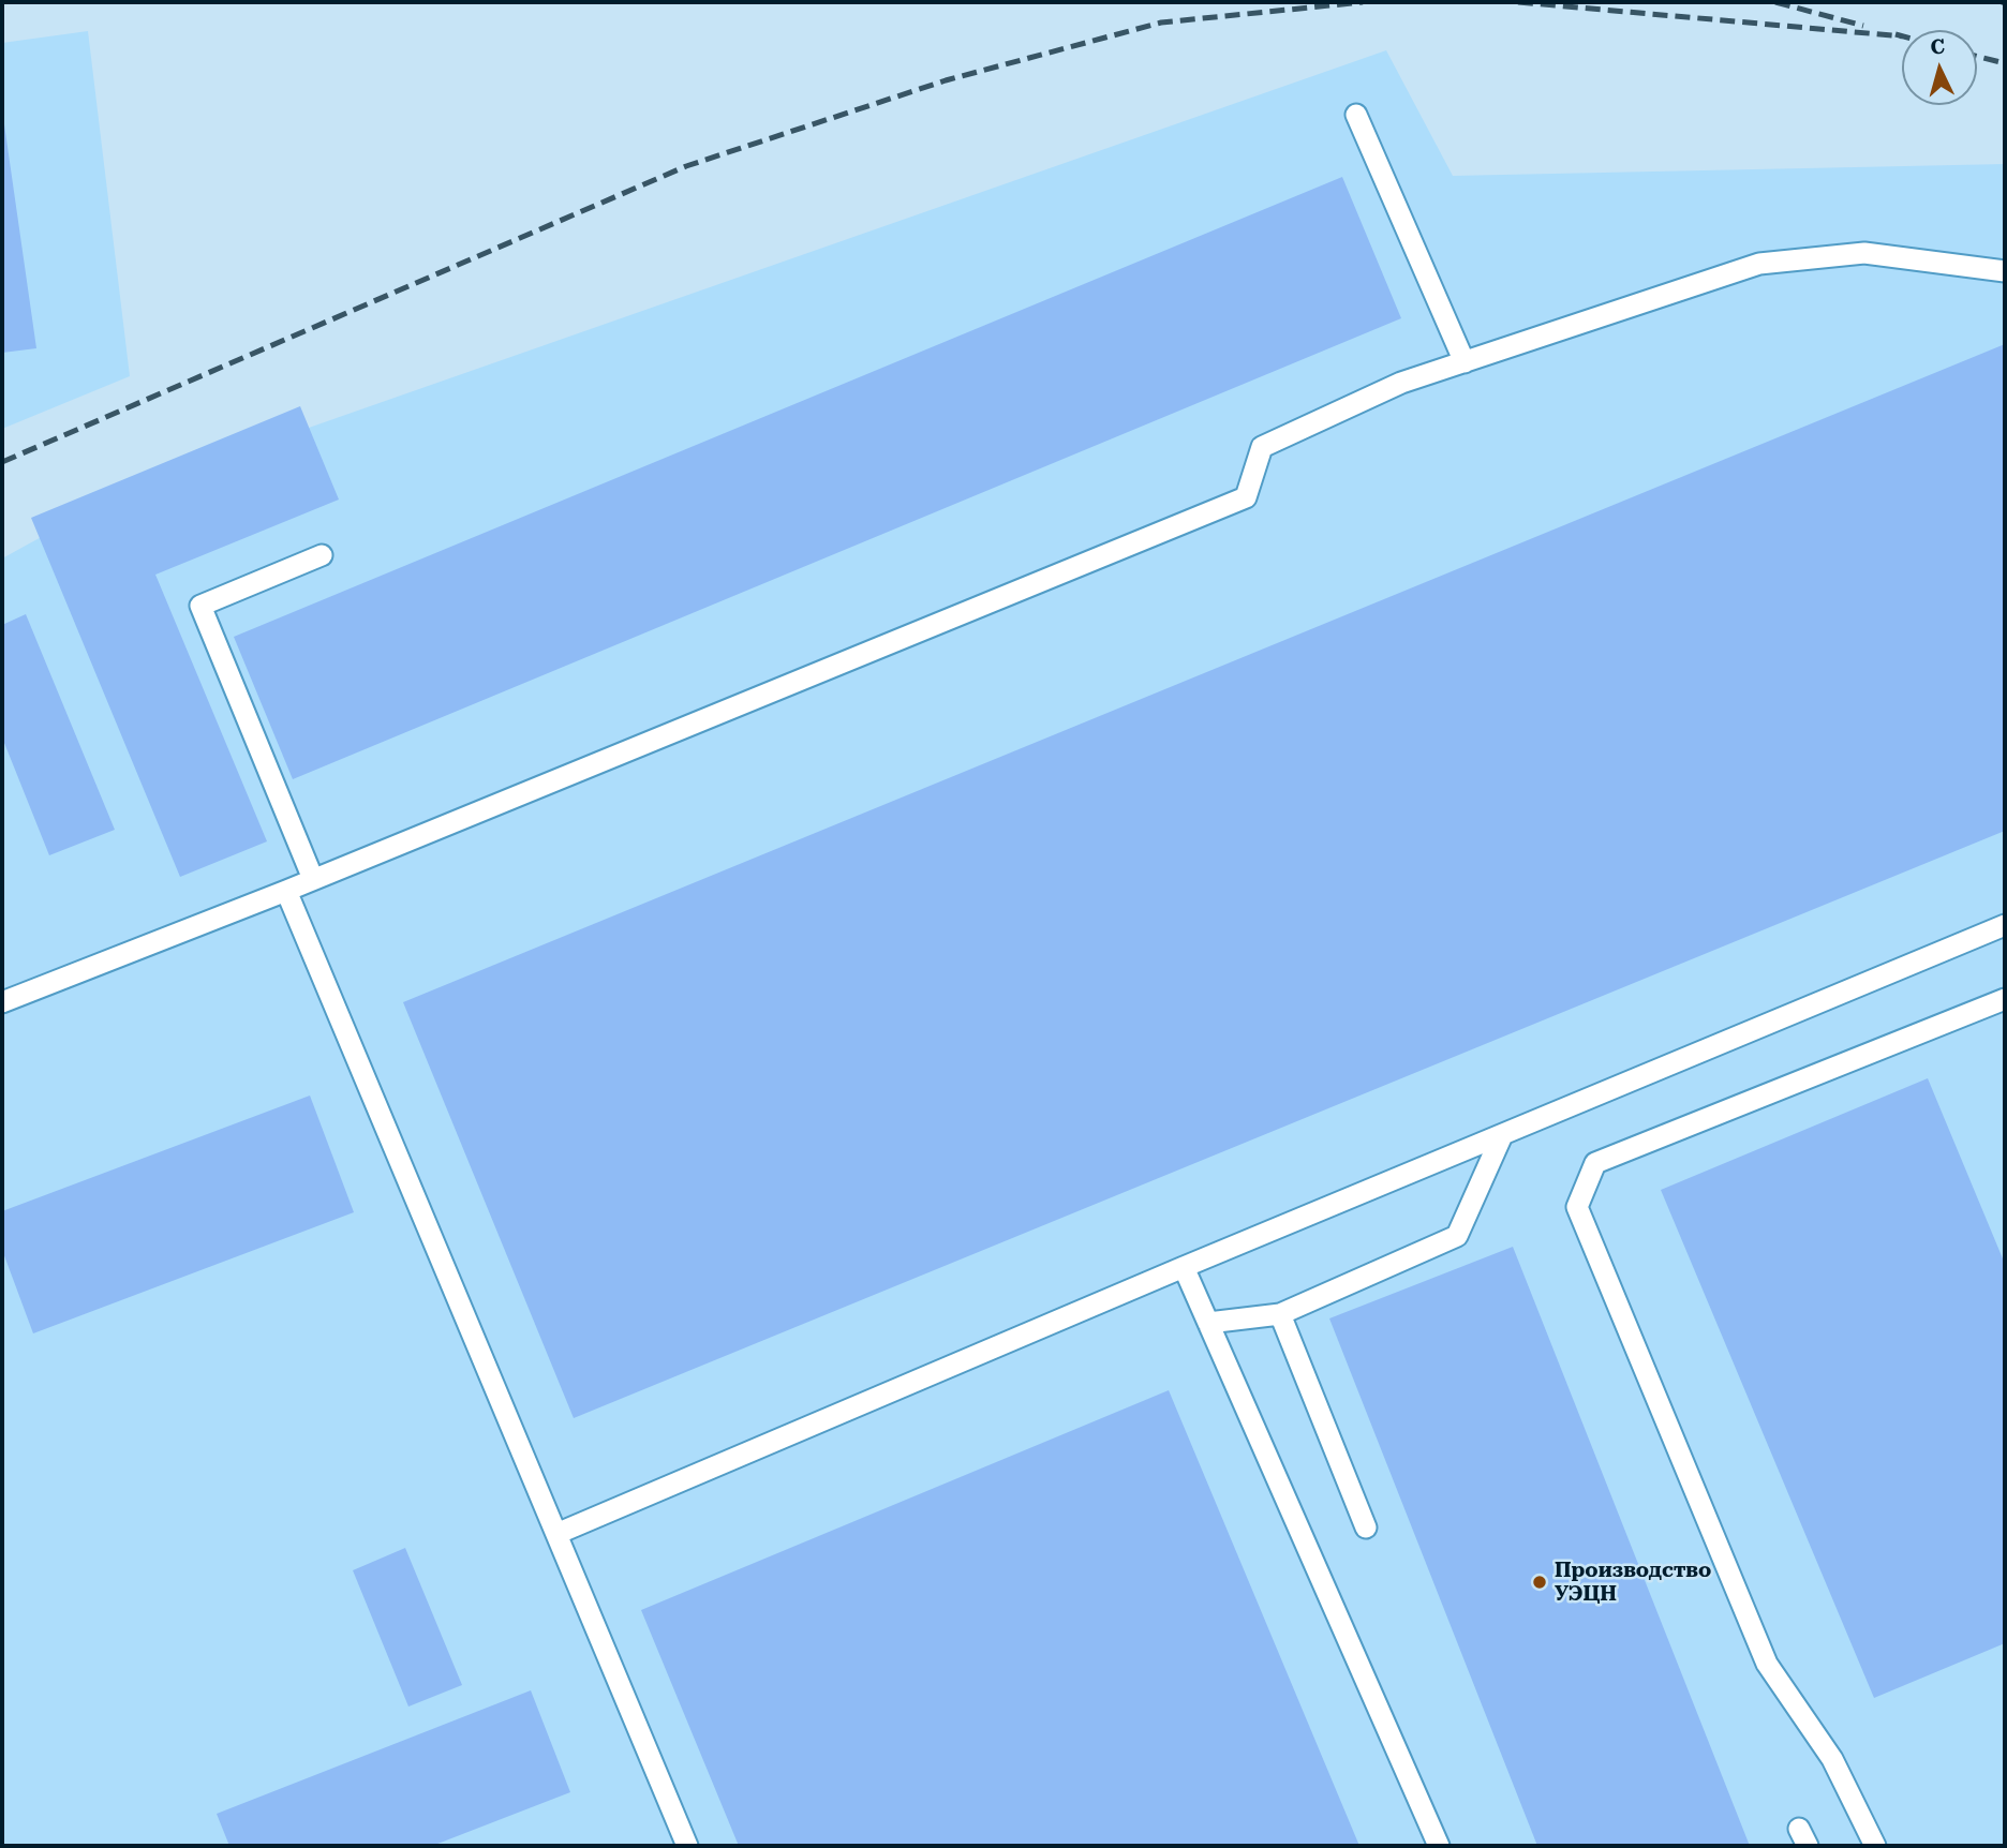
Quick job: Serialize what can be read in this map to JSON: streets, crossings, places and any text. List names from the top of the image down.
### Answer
{
  "places": ["Производство УЭЦН"],
  "north": "top"
}
